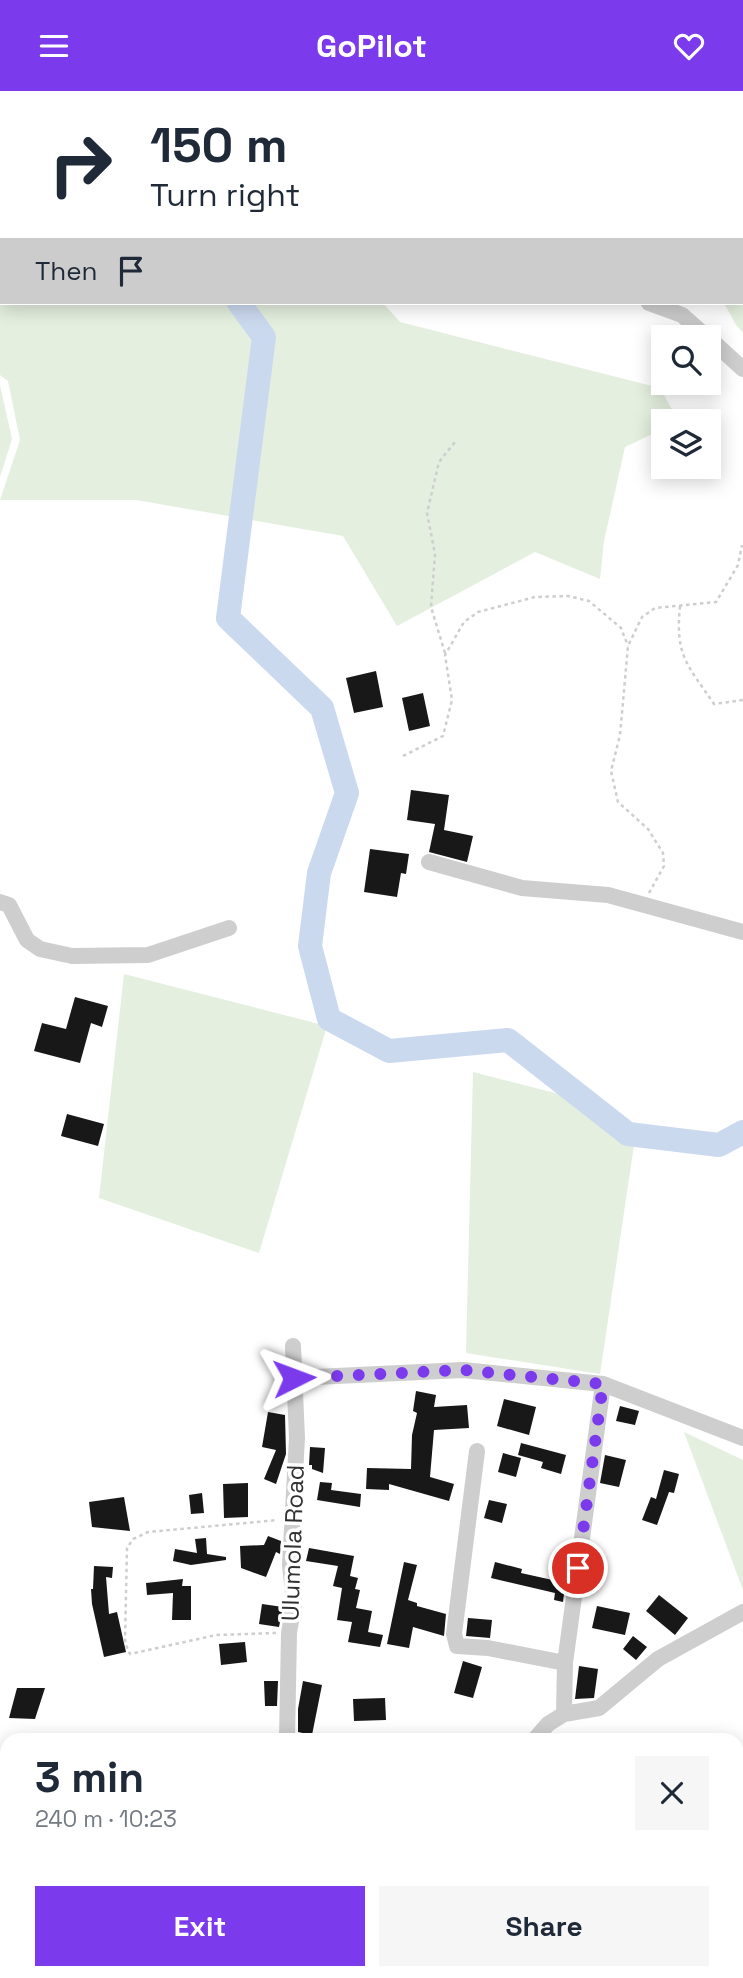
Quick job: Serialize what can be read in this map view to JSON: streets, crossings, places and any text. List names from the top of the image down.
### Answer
{
  "streets": {
    "street": ["Ulumola Road"]
  },
  "page": {
    "header": "GoPilot",
    "turn": ["150 m", "Turn right"],
    "then": "Then",
    "heading": ["3 min", "240 m · 10:23"],
    "buttons": ["Exit", "Share"]
  }
}
